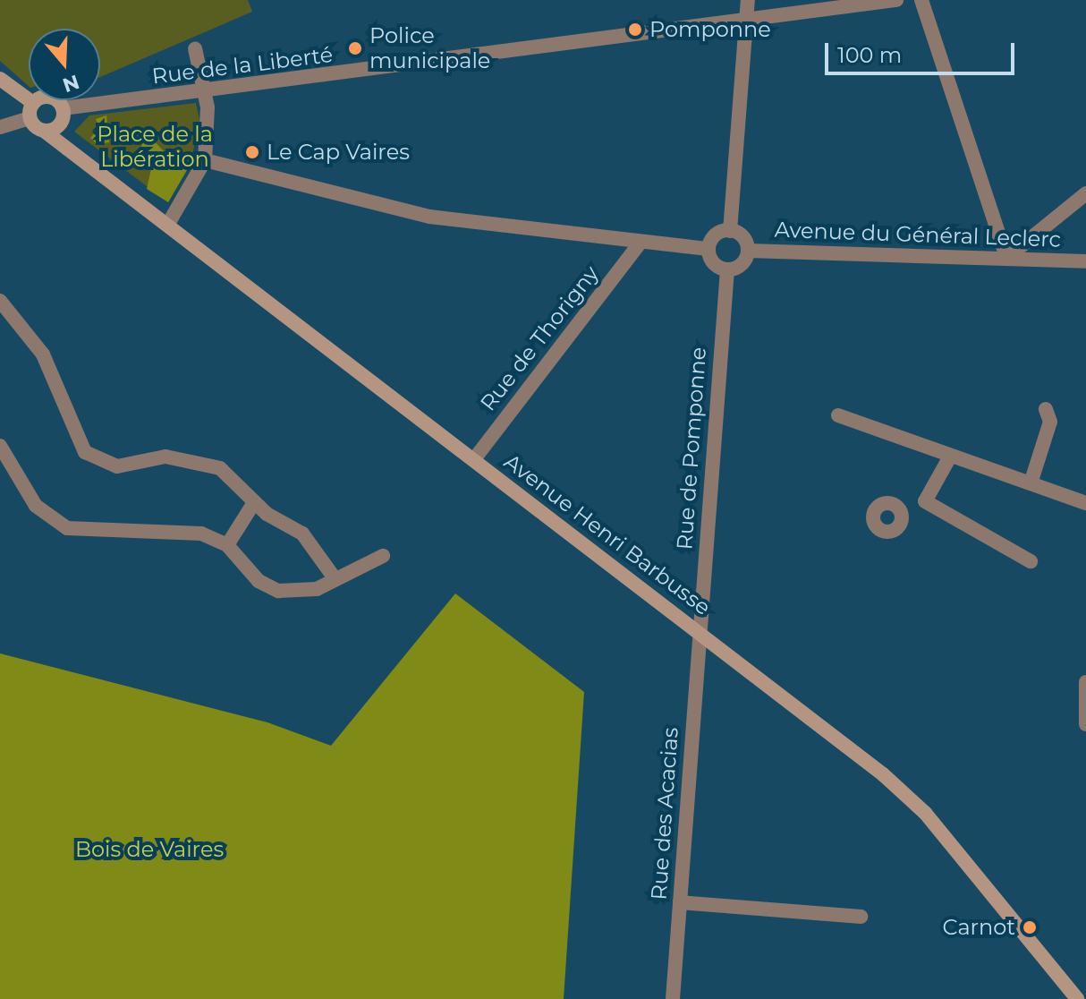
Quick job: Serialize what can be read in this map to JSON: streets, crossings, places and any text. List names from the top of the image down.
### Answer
{
  "streets": {
    "main road": ["Avenue Henri Barbusse"],
    "street": [
      "Rue de la Liberté",
      "Avenue du Général Leclerc",
      "Rue de Thorigny",
      "Rue de Pomponne",
      "Rue des Acacias"
    ]
  },
  "crossings": [
    ["Avenue du Général Leclerc", "Rue de Pomponne"],
    ["Rue de Thorigny", "Avenue Henri Barbusse"],
    ["Rue de Pomponne", "Avenue Henri Barbusse"],
    ["Rue de Pomponne", "Rue des Acacias"],
    ["Avenue Henri Barbusse", "Rue des Acacias"]
  ],
  "parks": ["Place de la Libération", "Bois de Vaires"],
  "places": [
    "Pomponne",
    "Police municipale",
    "Le Cap Vaires",
    "Carnot"
  ],
  "scale_bar": "100 m",
  "north": "bottom"
}
